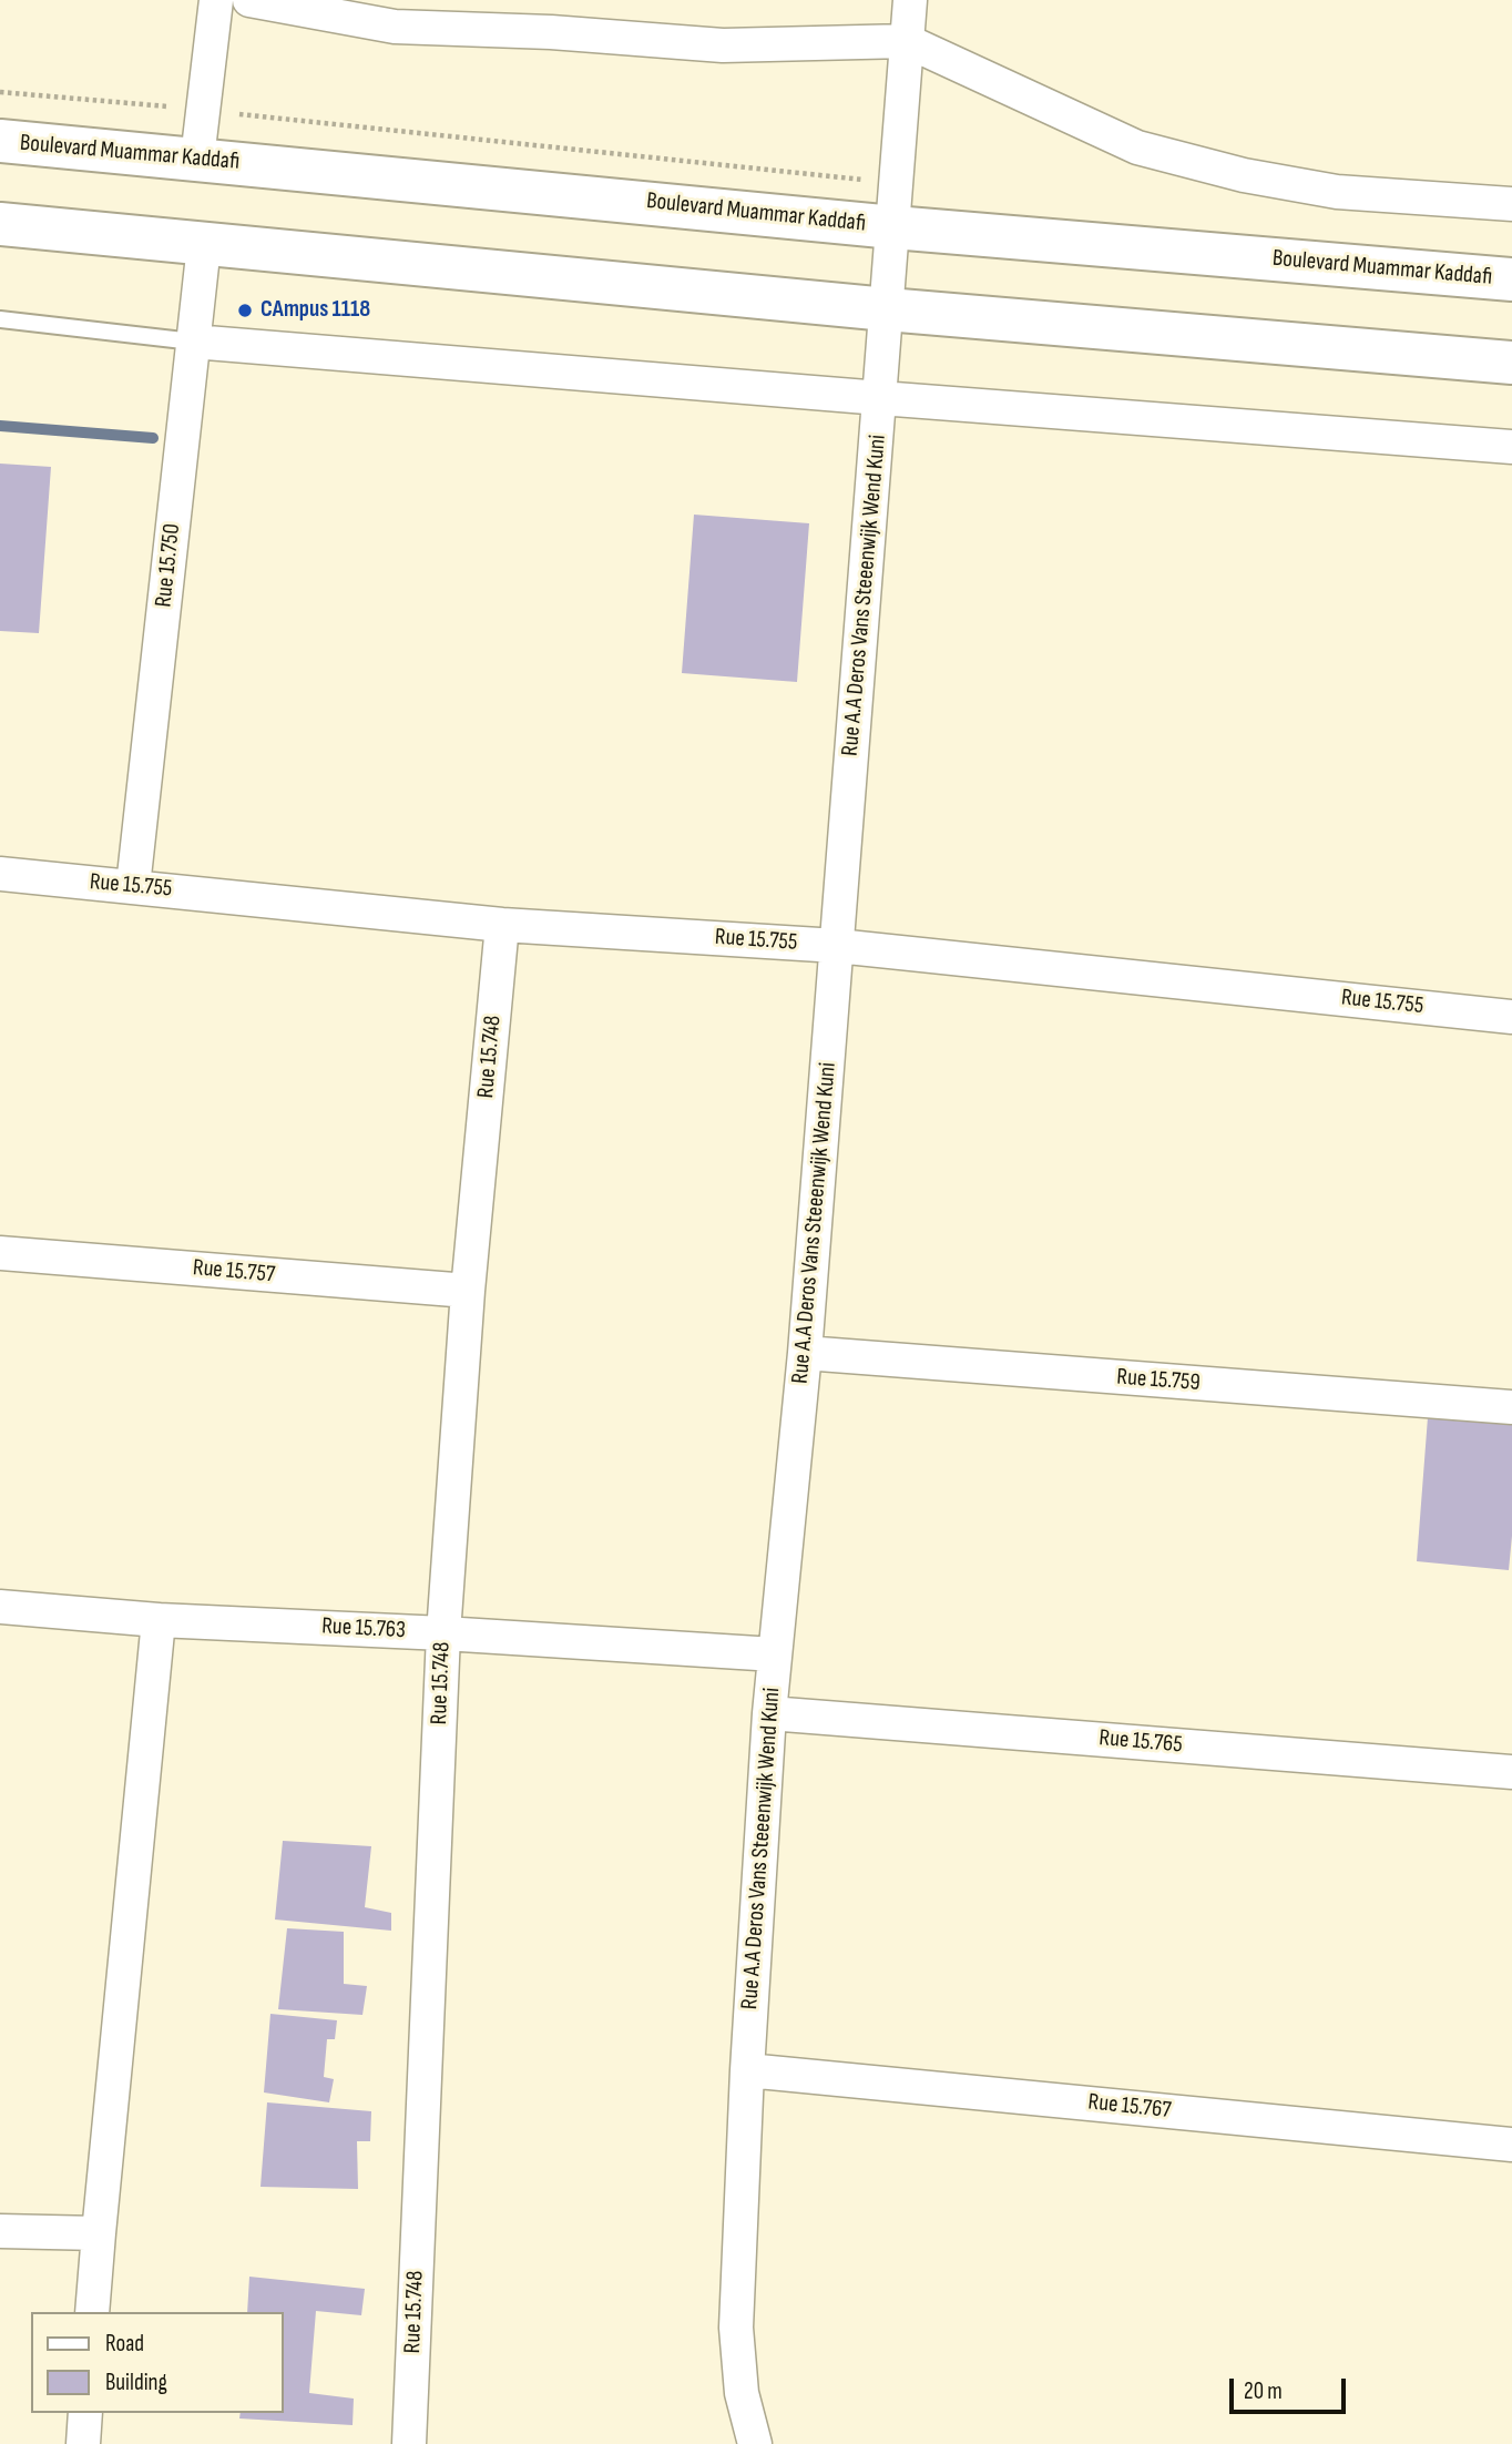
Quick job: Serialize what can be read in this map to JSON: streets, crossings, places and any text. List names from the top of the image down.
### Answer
{
  "streets": {
    "main road": ["Boulevard Muammar Kaddafi"],
    "street": [
      "Rue 15.750",
      "Rue A.A Deros Vans Steeenwijk Wend Kuni",
      "Rue 15.755",
      "Rue 15.748",
      "Rue 15.757",
      "Rue 15.759",
      "Rue 15.763",
      "Rue 15.765",
      "Rue 15.767"
    ]
  },
  "crossings": [
    ["Boulevard Muammar Kaddafi", "Rue A.A Deros Vans Steeenwijk Wend Kuni"],
    ["Rue 15.750", "Rue 15.755"],
    ["Rue A.A Deros Vans Steeenwijk Wend Kuni", "Rue 15.755"],
    ["Rue A.A Deros Vans Steeenwijk Wend Kuni", "Rue 15.759"],
    ["Rue A.A Deros Vans Steeenwijk Wend Kuni", "Rue 15.763"],
    ["Rue A.A Deros Vans Steeenwijk Wend Kuni", "Rue 15.765"],
    ["Rue A.A Deros Vans Steeenwijk Wend Kuni", "Rue 15.767"],
    ["Rue 15.755", "Rue 15.748"],
    ["Rue 15.748", "Rue 15.757"],
    ["Rue 15.748", "Rue 15.763"]
  ],
  "places": ["CAmpus 1118"],
  "legend": ["Road", "Building"],
  "scale_bar": "20 m"
}
